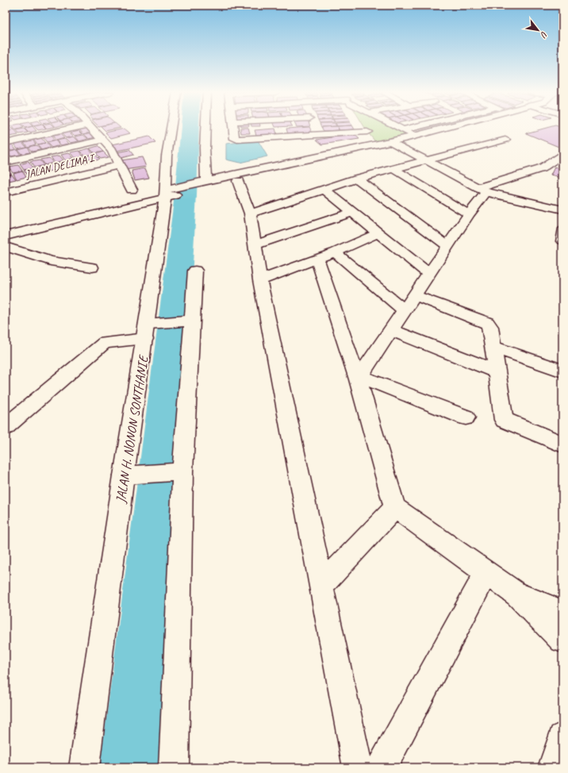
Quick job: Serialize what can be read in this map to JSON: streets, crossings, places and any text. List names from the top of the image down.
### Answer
{
  "streets": {
    "street": ["JALAN DELIMA I", "JALAN H. NONON SONTHANIE"]
  },
  "north": "bottom right"
}
